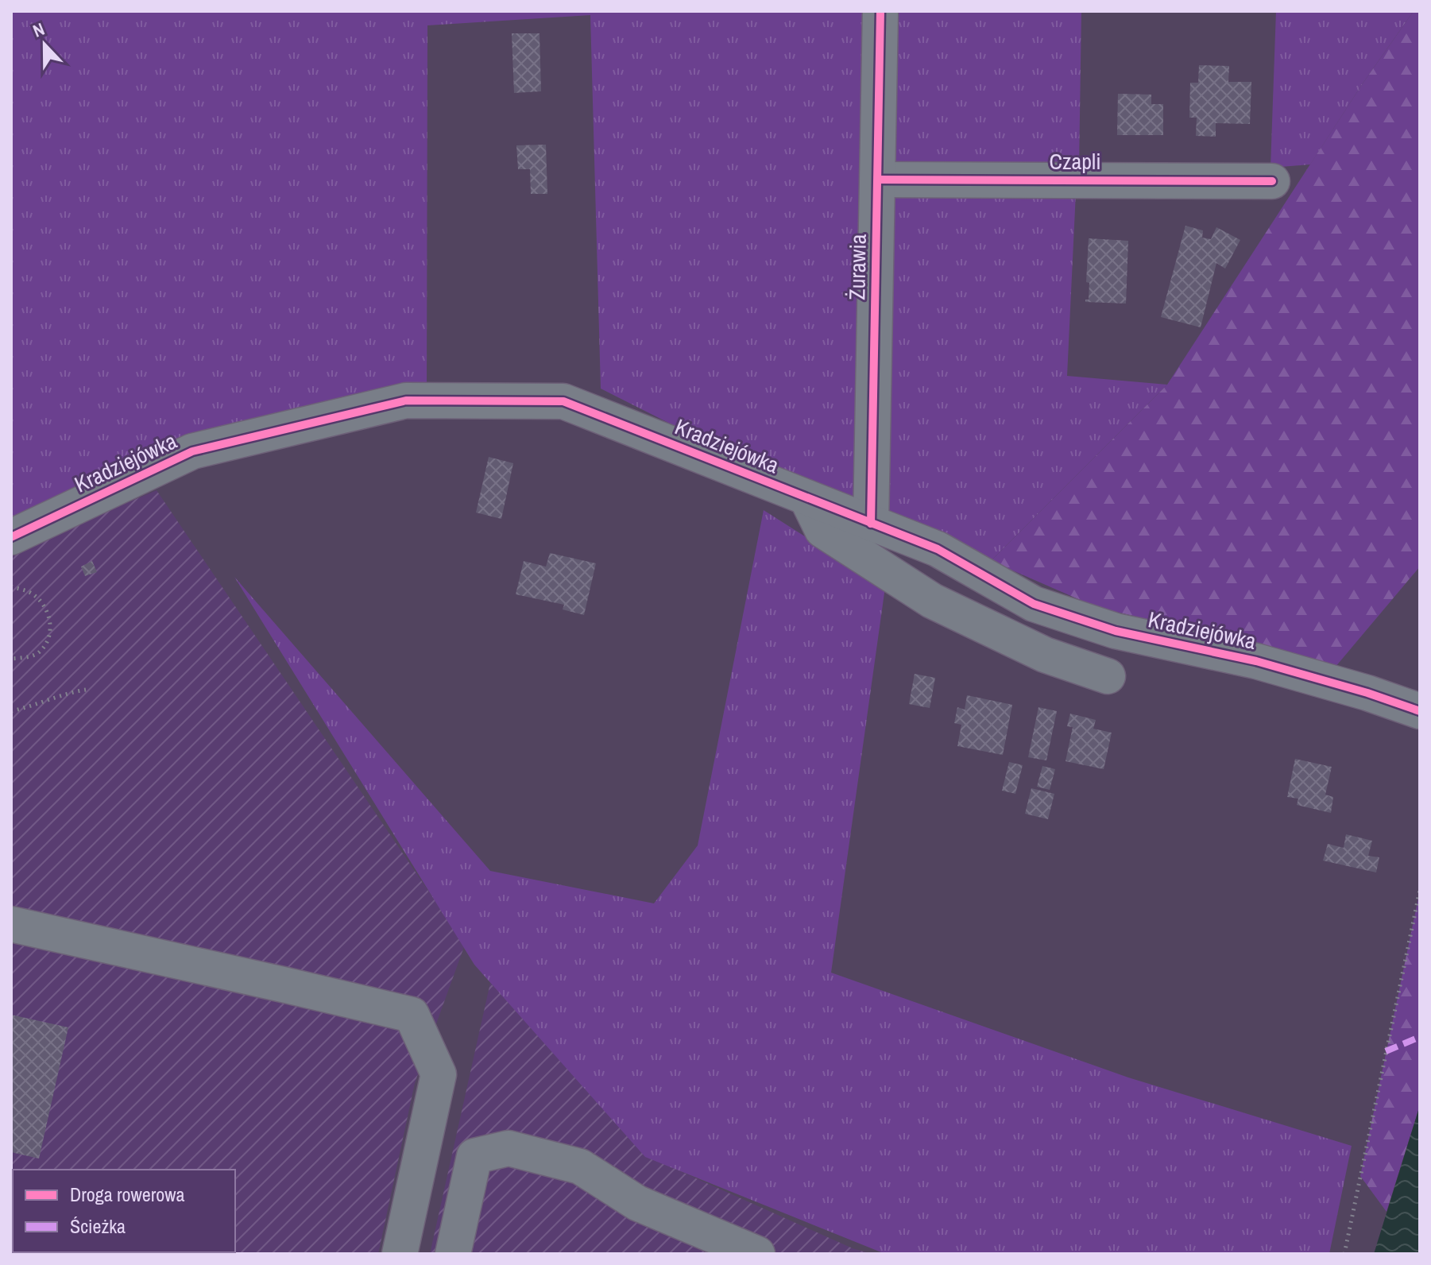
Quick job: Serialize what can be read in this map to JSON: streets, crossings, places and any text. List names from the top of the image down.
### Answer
{
  "streets": {
    "street": ["Czapli", "Żurawia", "Kradziejówka"]
  },
  "crossings": [
    ["Czapli", "Żurawia"],
    ["Żurawia", "Kradziejówka"]
  ],
  "legend": ["Droga rowerowa", "Ścieżka"],
  "north": "top"
}
